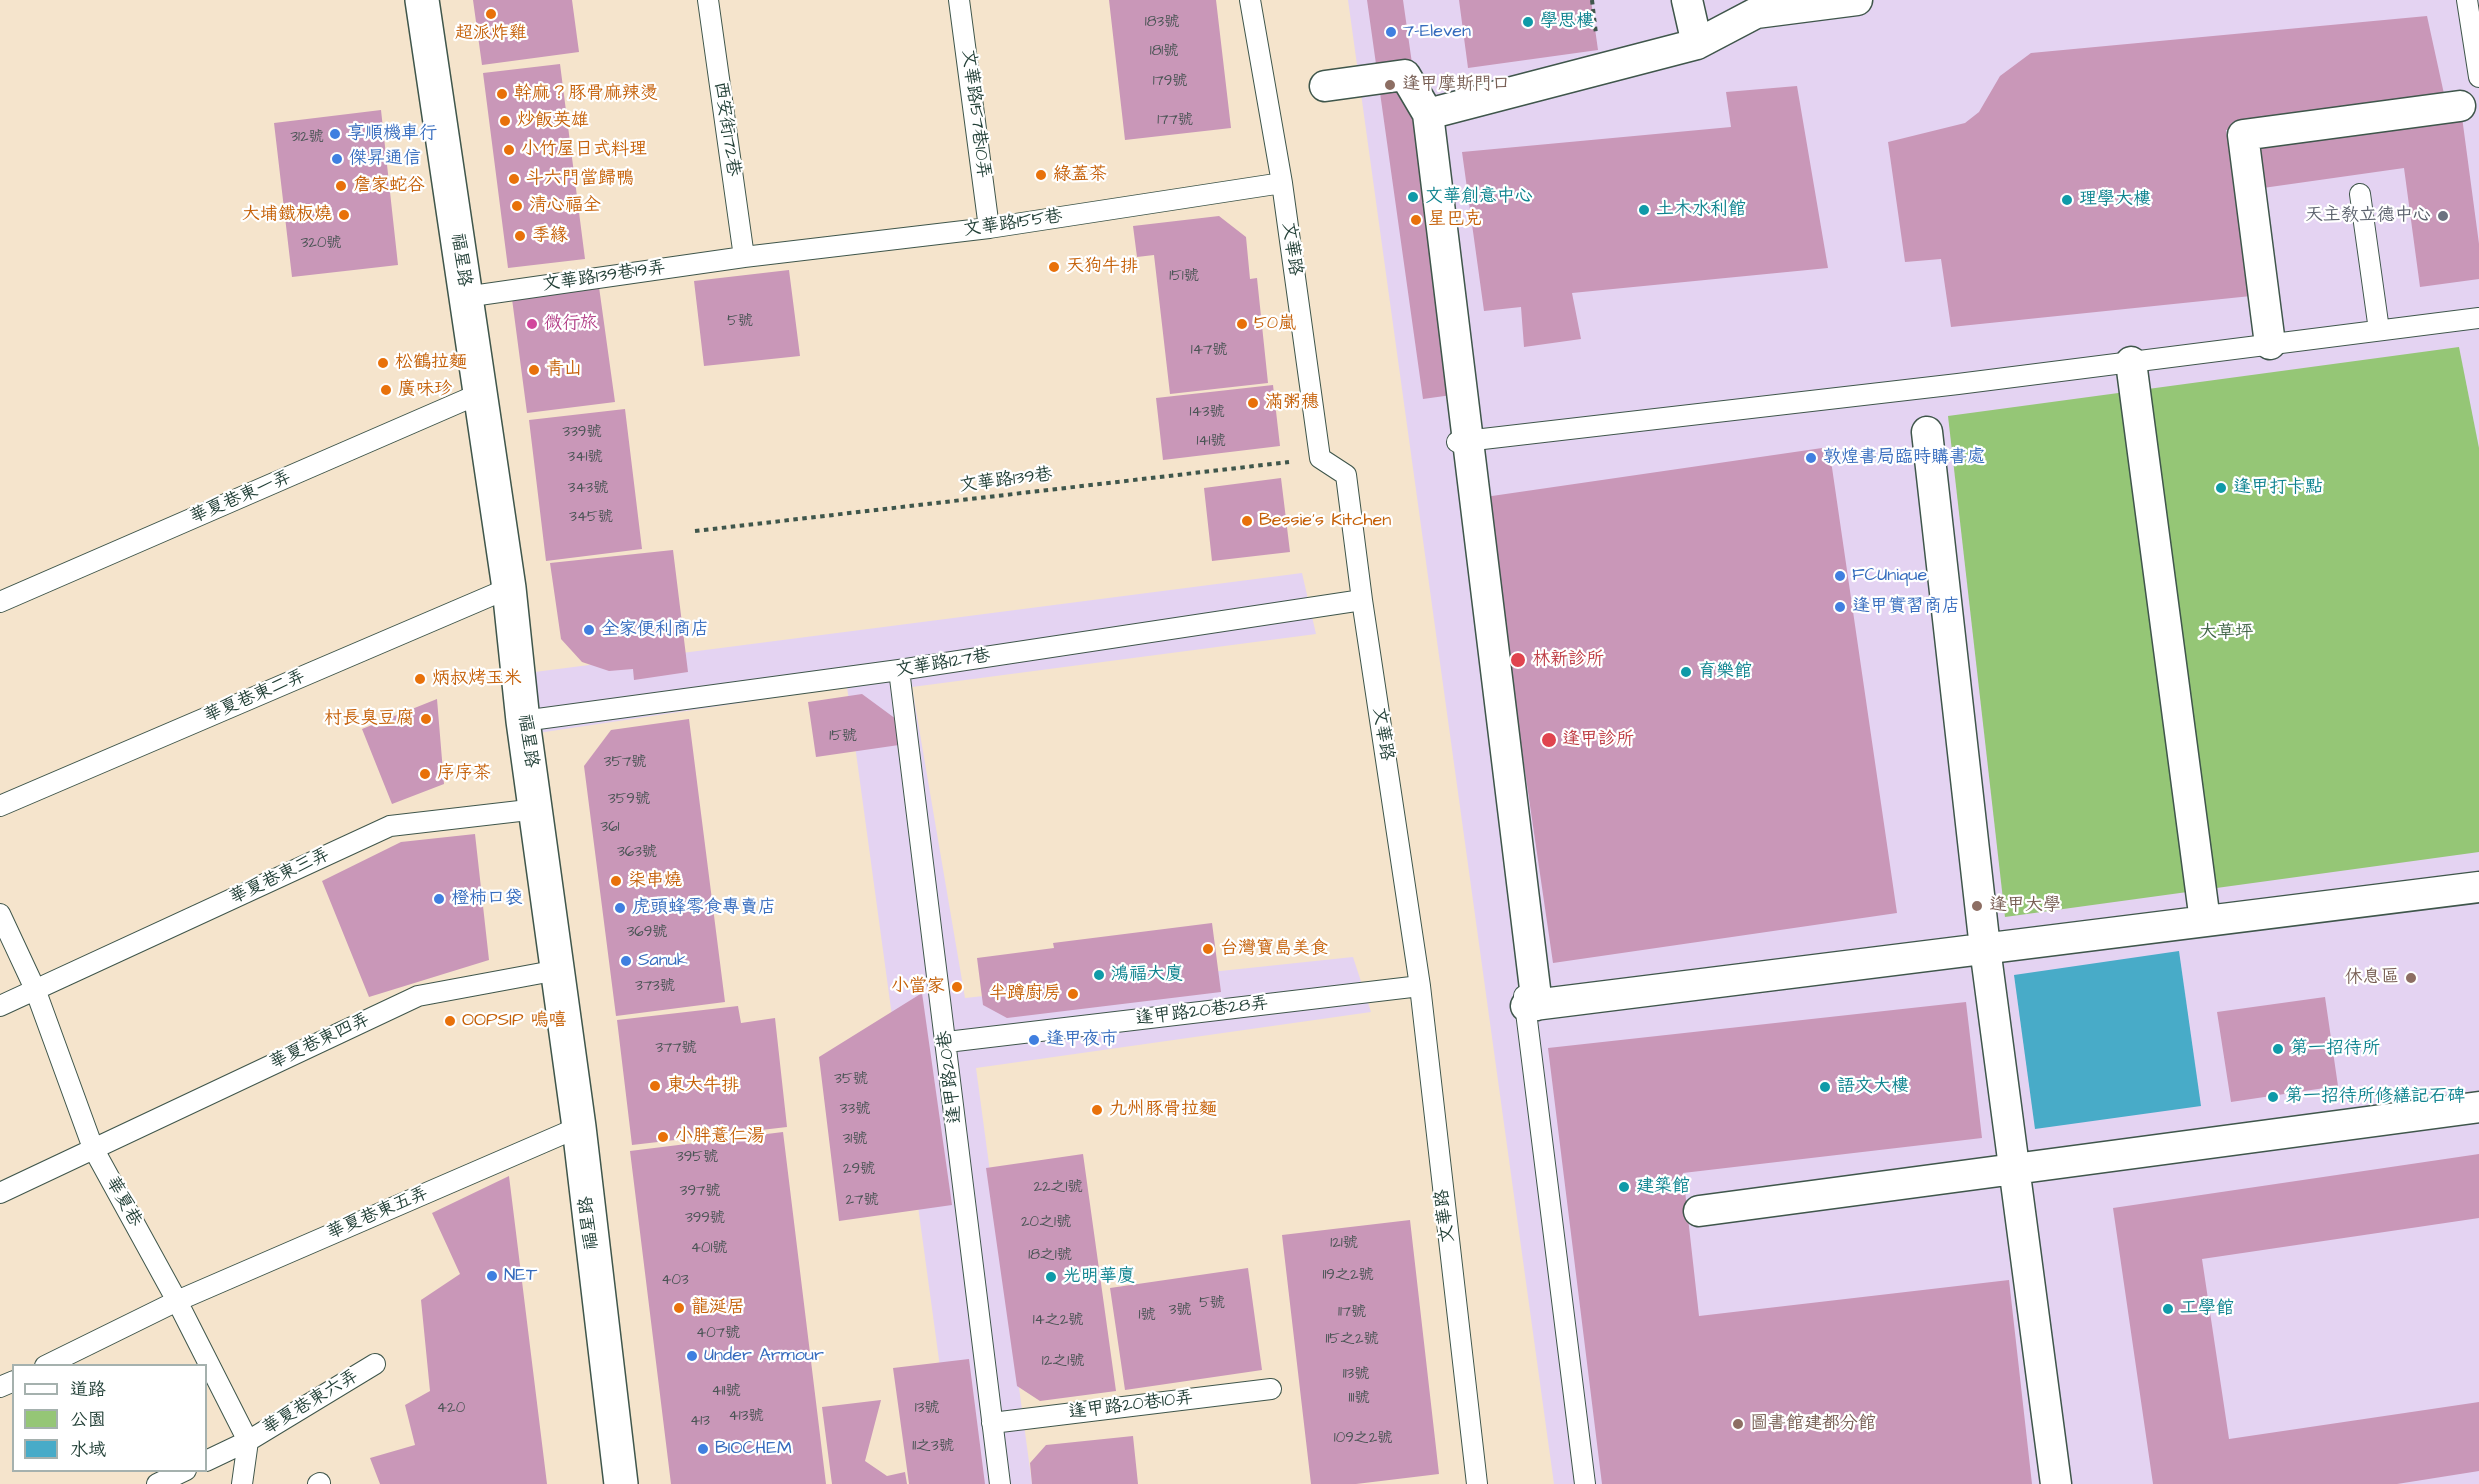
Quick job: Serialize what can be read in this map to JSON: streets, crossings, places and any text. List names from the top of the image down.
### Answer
{
  "streets": {
    "street": ["福星路"],
    "lane": [
      "文華路157巷10弄",
      "西安街172巷",
      "文華路155巷",
      "文華路",
      "文華路139巷19弄",
      "華夏巷東一弄",
      "文華路127巷",
      "華夏巷東二弄",
      "華夏巷東三弄",
      "逢甲路20巷28弄",
      "華夏巷東四弄",
      "逢甲路20巷",
      "華夏巷",
      "華夏巷東五弄",
      "華夏巷東六弄",
      "逢甲路20巷10弄"
    ],
    "path": ["文華路139巷"]
  },
  "crossings": [
    ["文華路157巷10弄", "文華路155巷"],
    ["西安街172巷", "文華路155巷"],
    ["西安街172巷", "文華路139巷19弄"],
    ["文華路155巷", "文華路"],
    ["文華路155巷", "文華路139巷19弄"],
    ["文華路", "文華路139巷"],
    ["文華路", "文華路127巷"],
    ["文華路", "逢甲路20巷28弄"],
    ["福星路", "文華路139巷19弄"],
    ["福星路", "華夏巷東一弄"],
    ["福星路", "文華路127巷"],
    ["福星路", "華夏巷東二弄"],
    ["福星路", "華夏巷東三弄"],
    ["福星路", "華夏巷東四弄"],
    ["福星路", "華夏巷東五弄"],
    ["文華路127巷", "逢甲路20巷"],
    ["華夏巷東三弄", "華夏巷"],
    ["逢甲路20巷28弄", "逢甲路20巷"],
    ["華夏巷東四弄", "華夏巷"],
    ["逢甲路20巷", "逢甲路20巷10弄"],
    ["華夏巷", "華夏巷東五弄"],
    ["華夏巷", "華夏巷東六弄"]
  ],
  "parks": ["大草坪"],
  "places": [
    "超派炸雞",
    "學思樓",
    "7-Eleven",
    "逢甲摩斯門口",
    "幹麻？豚骨麻辣燙",
    "炒飯英雄",
    "享順機車行",
    "小竹屋日式料理",
    "傑昇通信",
    "綠蓋茶",
    "斗六門當歸鴨",
    "詹家蛇谷",
    "文華創意中心",
    "理學大樓",
    "清心福全",
    "土木水利館",
    "大埔鐵板燒",
    "天主教立德中心",
    "星巴克",
    "季緣",
    "天狗牛排",
    "微行旅",
    "50嵐",
    "松鶴拉麵",
    "青山",
    "廣味珍",
    "滿粥穗",
    "敦煌書局臨時購書處",
    "逢甲打卡點",
    "Bessie's Kitchen",
    "FCUnique",
    "逢甲實習商店",
    "全家便利商店",
    "林新診所",
    "育樂館",
    "炳叔烤玉米",
    "村長臭豆腐",
    "逢甲診所",
    "序序茶",
    "柒串燒",
    "橙柿口袋",
    "逢甲大學",
    "虎頭蜂零食專賣店",
    "台灣寶島美食",
    "Sanuk",
    "鴻福大廈",
    "休息區",
    "小當家",
    "半蹲廚房",
    "OOPSIP 嗚嘻",
    "逢甲夜市",
    "第一招待所",
    "東大牛排",
    "語文大樓",
    "第一招待所修繕記石碑",
    "九州豚骨拉麵",
    "小胖薏仁湯",
    "建築館",
    "NET",
    "光明華廈",
    "龍涎居",
    "工學館",
    "Under Armour",
    "圖書館建都分館",
    "BIOCHEM"
  ],
  "house_numbers": [
    "183號",
    "181號",
    "179號",
    "177號",
    "312號",
    "320號",
    "151號",
    "5號",
    "147號",
    "143號",
    "339號",
    "141號",
    "341號",
    "343號",
    "345號",
    "15號",
    "357號",
    "359號",
    "361",
    "363號",
    "369號",
    "373號",
    "377號",
    "35號",
    "33號",
    "31號",
    "395號",
    "29號",
    "22之1號",
    "397號",
    "27號",
    "399號",
    "20之1號",
    "121號",
    "401號",
    "18之1號",
    "119之2號",
    "403",
    "5號",
    "3號",
    "117號",
    "1號",
    "14之2號",
    "407號",
    "115之2號",
    "12之1號",
    "113號",
    "411號",
    "111號",
    "420",
    "13號",
    "413號",
    "413",
    "109之2號",
    "11之3號"
  ],
  "legend": ["道路", "公園", "水域"]
}
